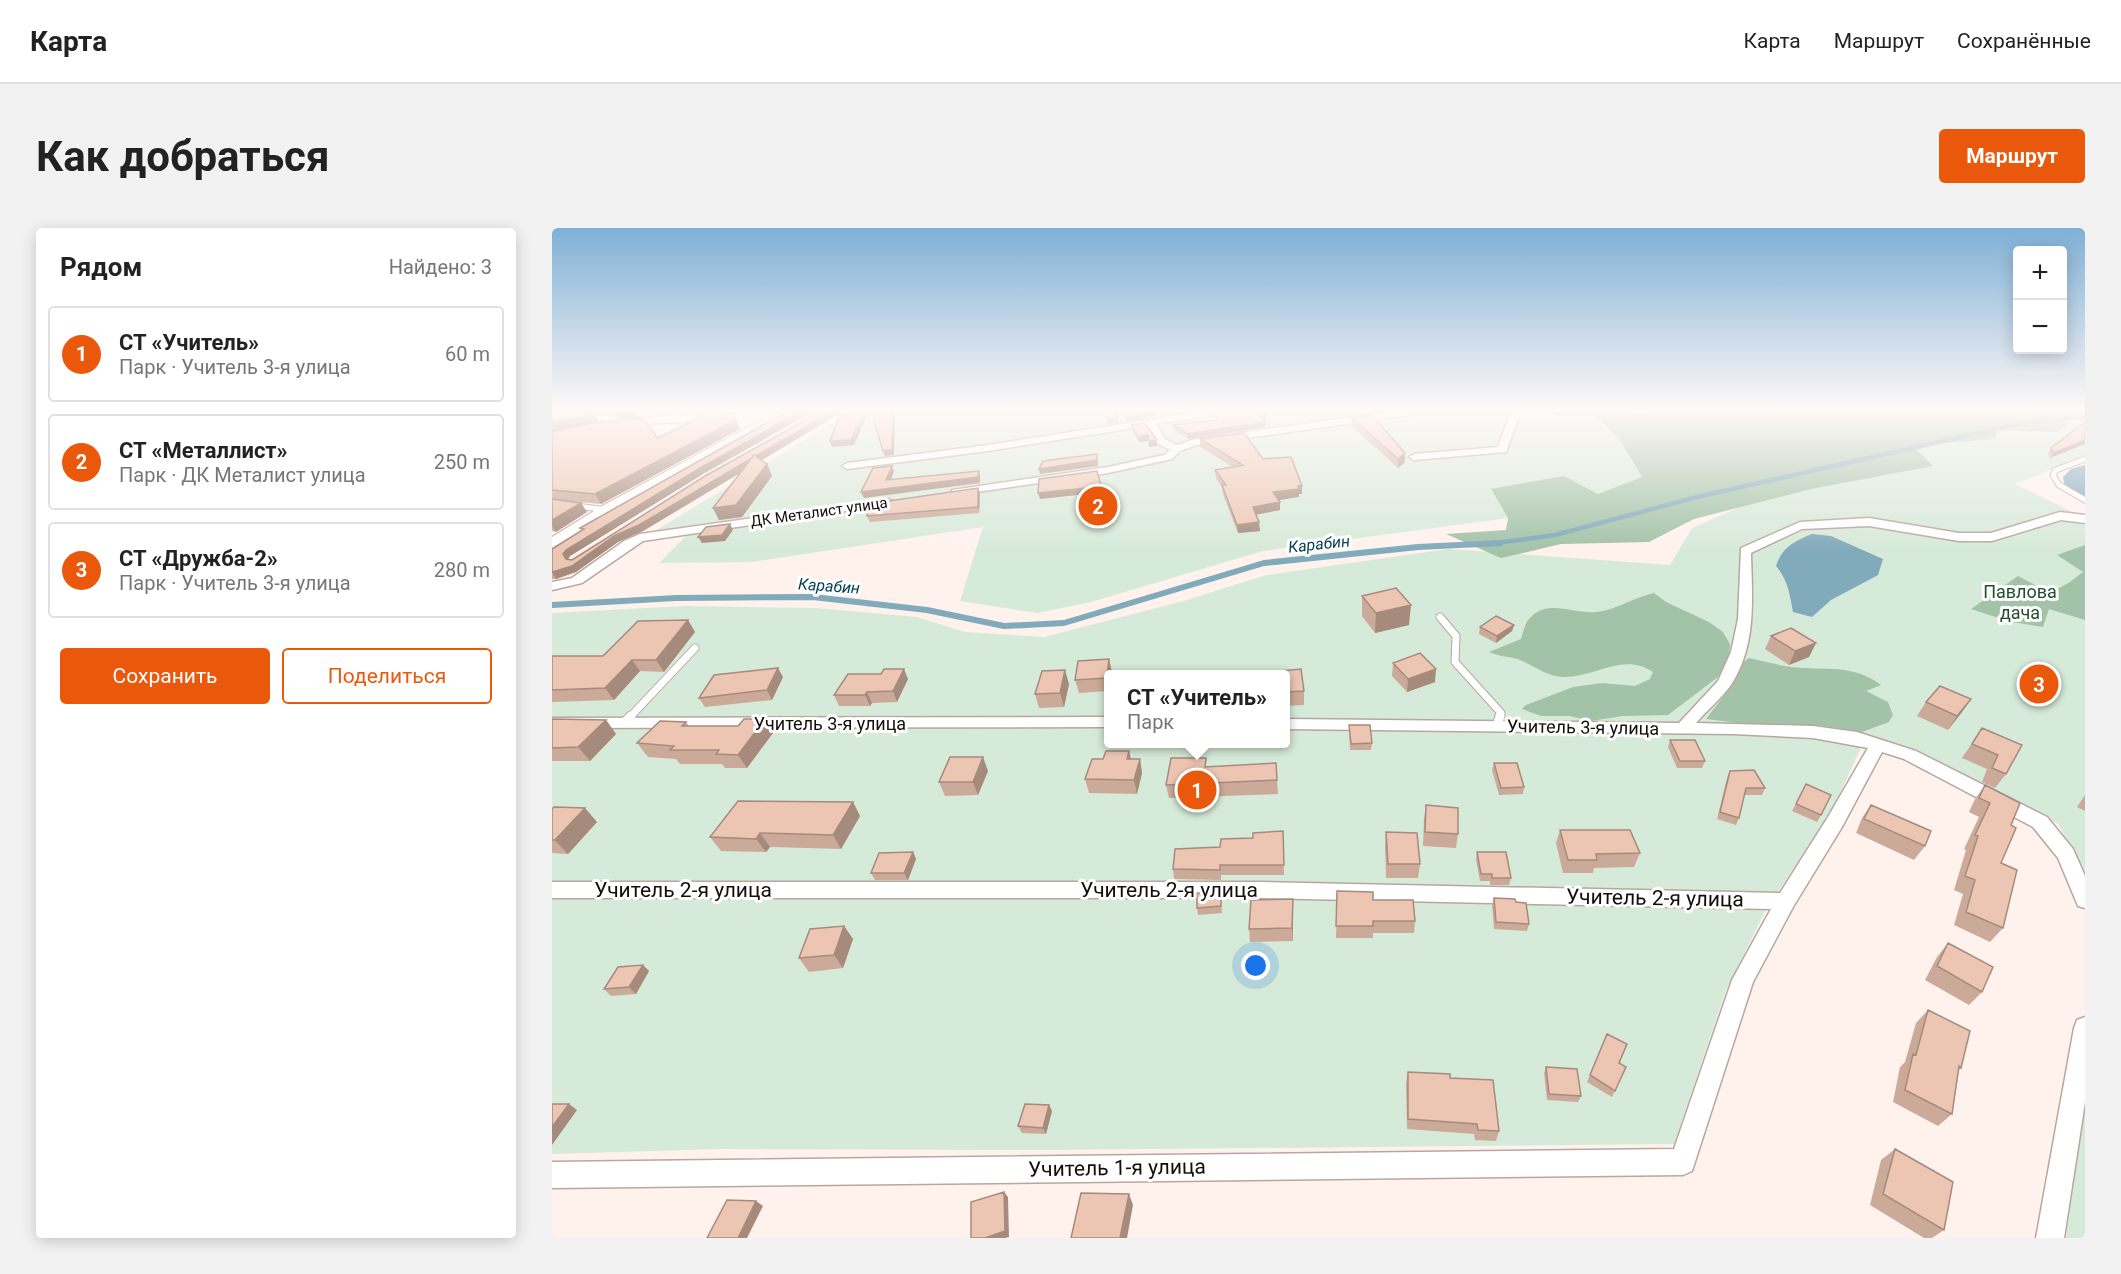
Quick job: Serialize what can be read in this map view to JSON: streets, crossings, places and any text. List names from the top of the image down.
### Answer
{
  "streets": {
    "street": [
      "ДК Металист улица",
      "Учитель 3-я улица",
      "Учитель 2-я улица",
      "Учитель 1-я улица"
    ]
  },
  "crossings": [
    ["Учитель 2-я улица", "Учитель 1-я улица"]
  ],
  "water": ["Карабин"],
  "parks": ["Павлова дача"],
  "page": {
    "header": "Карта",
    "nav": ["Карта", "Маршрут", "Сохранённые"],
    "buttons": [
      "Маршрут",
      ["Сохранить", "Поделиться"]
    ],
    "title": "Как добраться",
    "heading": ["Рядом", "Найдено: 3"],
    "map_buttons": ["+", "−"],
    "list": [
      {
        "mark": "1",
        "name": "СТ «Учитель»",
        "note": "Парк · Учитель 3-я улица",
        "value": "60 m"
      },
      {
        "mark": "2",
        "name": "СТ «Металлист»",
        "note": "Парк · ДК Металист улица",
        "value": "250 m"
      },
      {
        "mark": "3",
        "name": "СТ «Дружба-2»",
        "note": "Парк · Учитель 3-я улица",
        "value": "280 m"
      }
    ],
    "pins": ["2", "3", "1"],
    "popup": ["СТ «Учитель»", "Парк"]
  }
}
